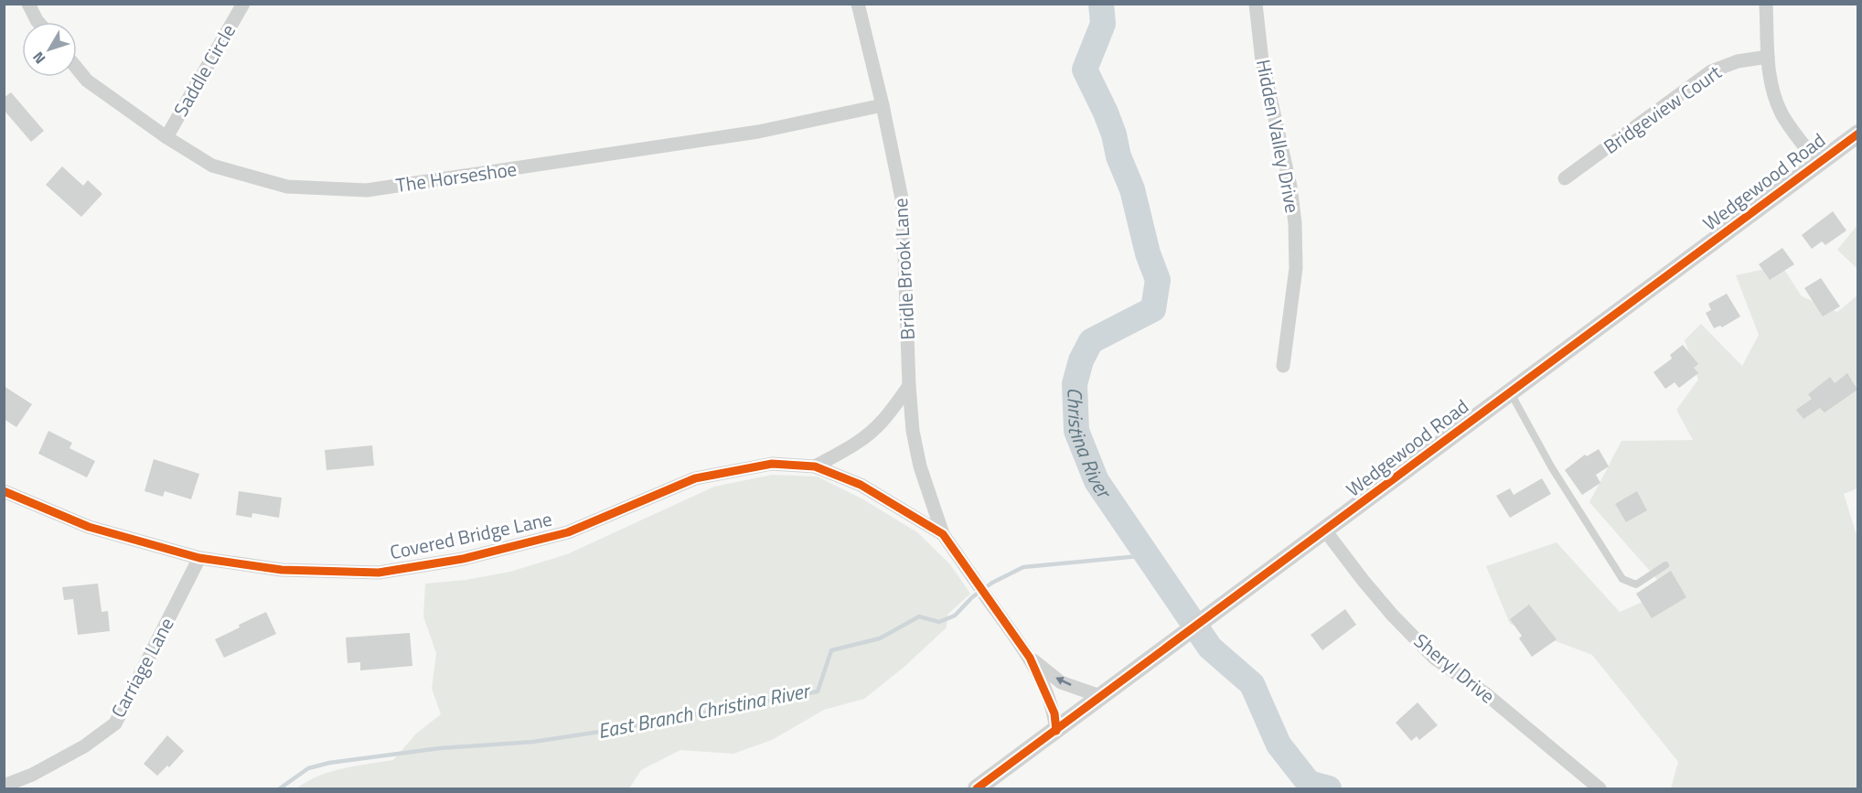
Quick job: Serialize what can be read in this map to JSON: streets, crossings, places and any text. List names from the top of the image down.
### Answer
{
  "streets": {
    "street": [
      "Saddle Circle",
      "Bridgeview Court",
      "Hidden Valley Drive",
      "The Horseshoe",
      "Wedgewood Road",
      "Bridle Brook Lane",
      "Covered Bridge Lane",
      "Carriage Lane",
      "Sheryl Drive"
    ]
  },
  "crossings": [
    ["Saddle Circle", "The Horseshoe"],
    ["The Horseshoe", "Bridle Brook Lane"],
    ["Wedgewood Road", "Sheryl Drive"],
    ["Bridle Brook Lane", "Covered Bridge Lane"],
    ["Covered Bridge Lane", "Carriage Lane"]
  ],
  "water": ["Christina River", "East Branch Christina River"],
  "north": "bottom left"
}
